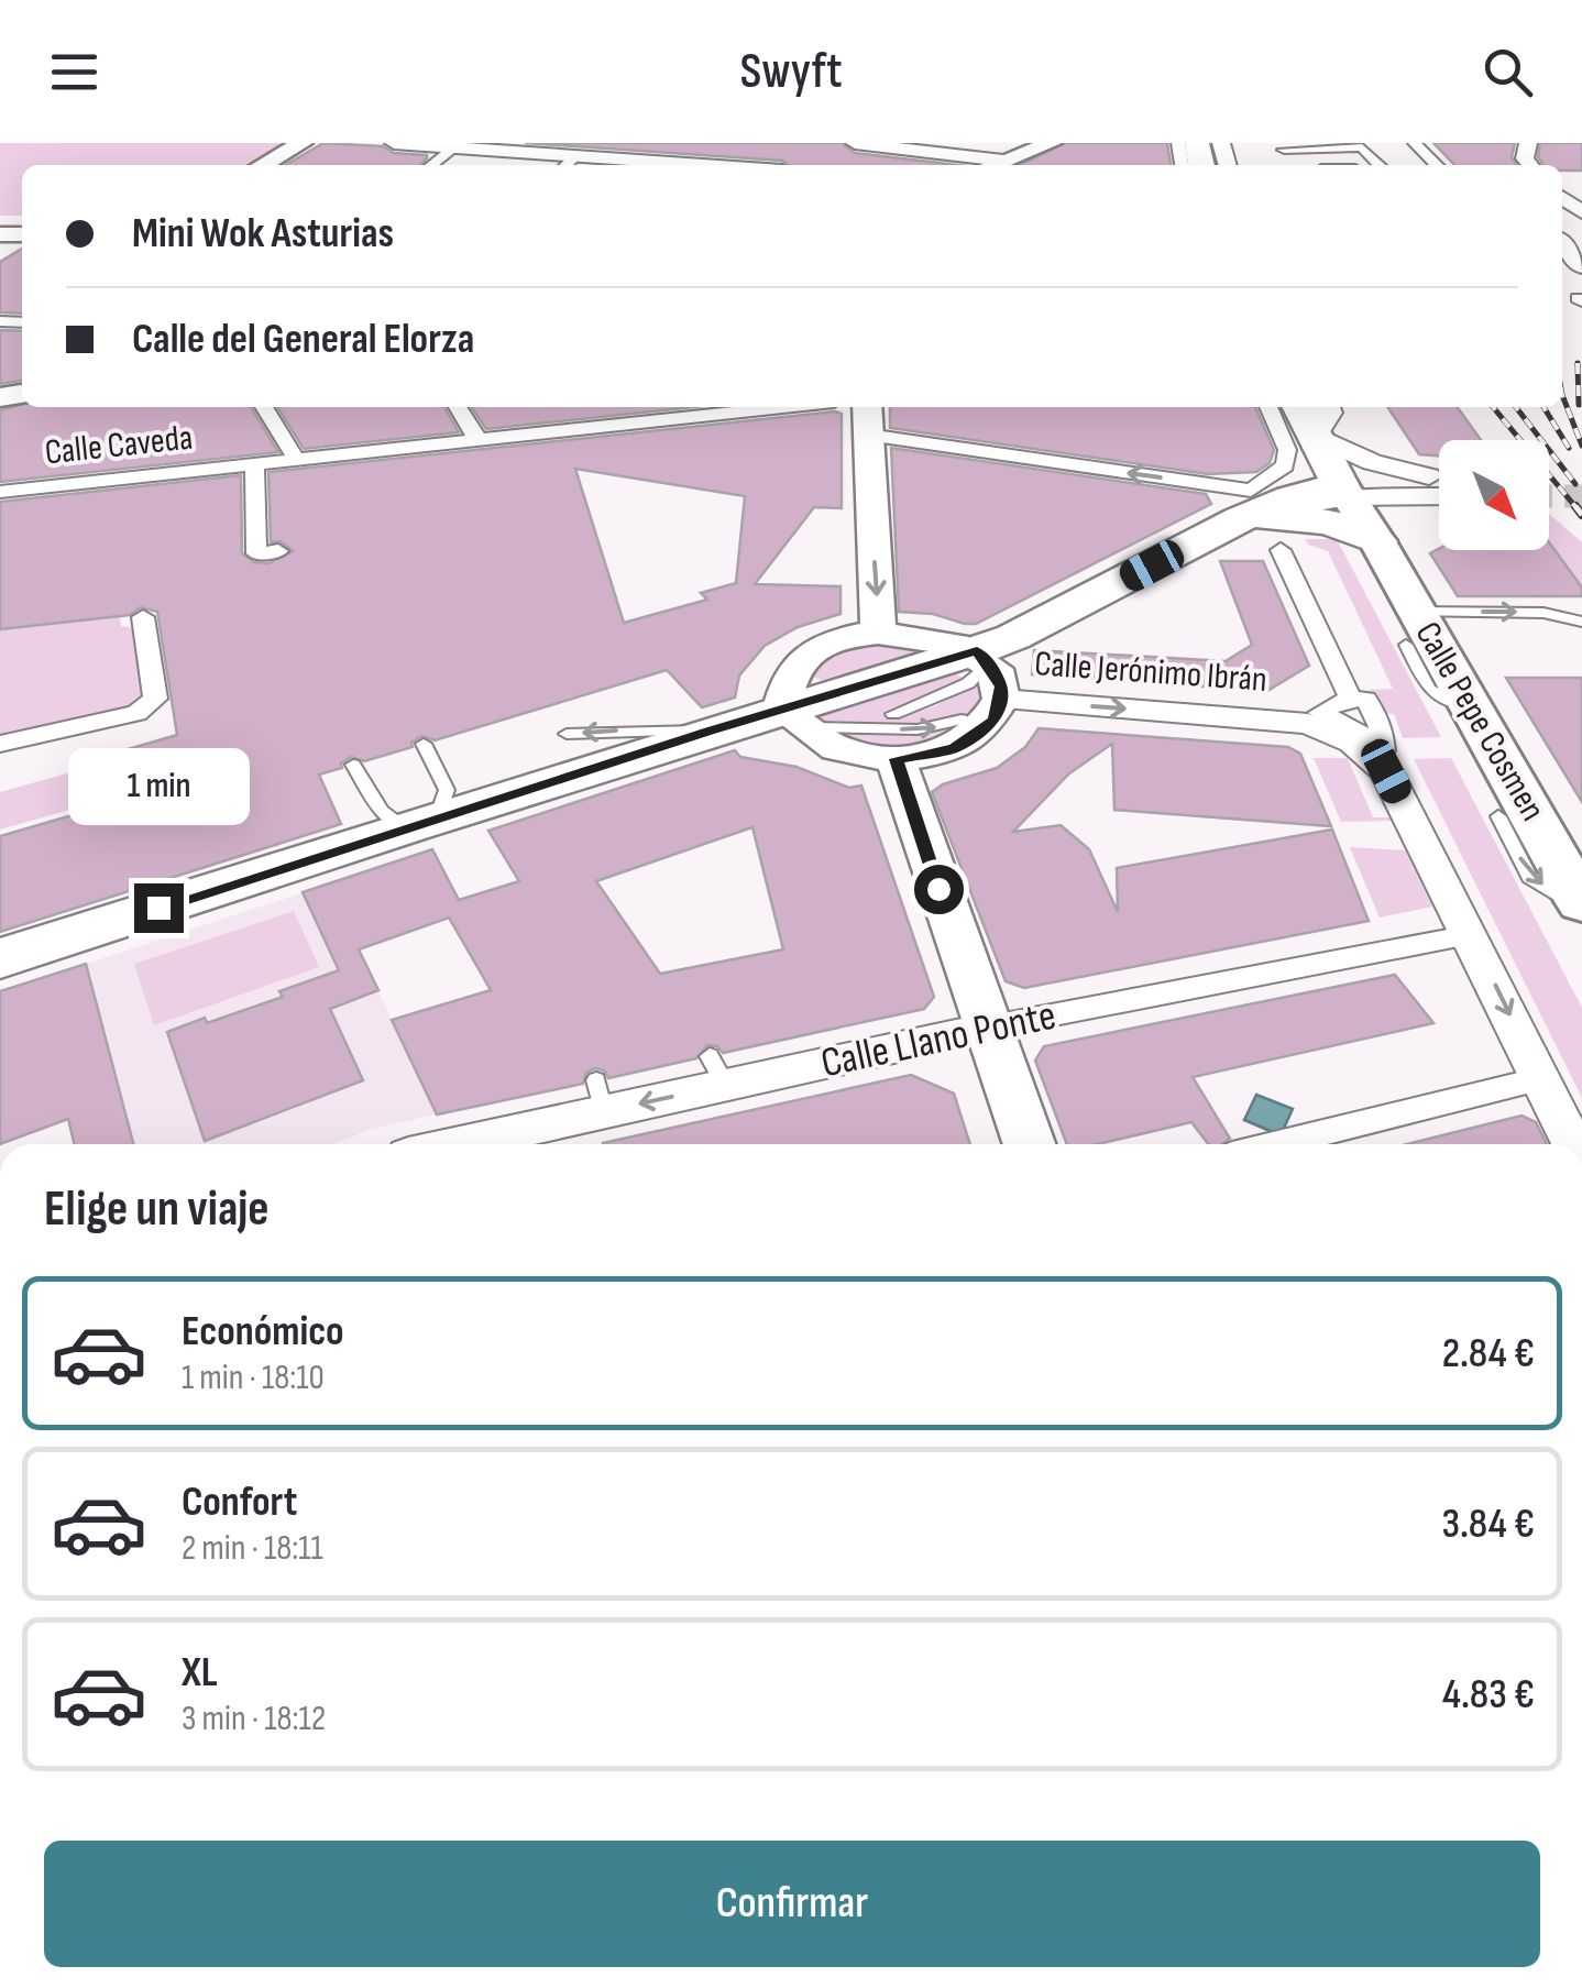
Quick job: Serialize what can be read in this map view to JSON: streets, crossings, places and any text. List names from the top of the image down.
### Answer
{
  "streets": {
    "main road": ["Calle Pepe Cosmen"],
    "street": ["Calle Caveda", "Calle Jerónimo Ibrán", "Calle Llano Ponte"]
  },
  "crossings": [
    ["Calle Jerónimo Ibrán", "Calle Llano Ponte"]
  ],
  "one_way": ["Calle Llano Ponte"],
  "north": "bottom right",
  "page": {
    "header": "Swyft",
    "banner": ["Mini Wok Asturias", "Calle del General Elorza"],
    "bubble": "1 min",
    "heading": "Elige un viaje",
    "list": [
      {
        "name": "Económico",
        "note": "1 min · 18:10",
        "value": "2.84 €"
      },
      {
        "name": "Confort",
        "note": "2 min · 18:11",
        "value": "3.84 €"
      },
      {
        "name": "XL",
        "note": "3 min · 18:12",
        "value": "4.83 €"
      }
    ],
    "buttons": "Confirmar"
  }
}
